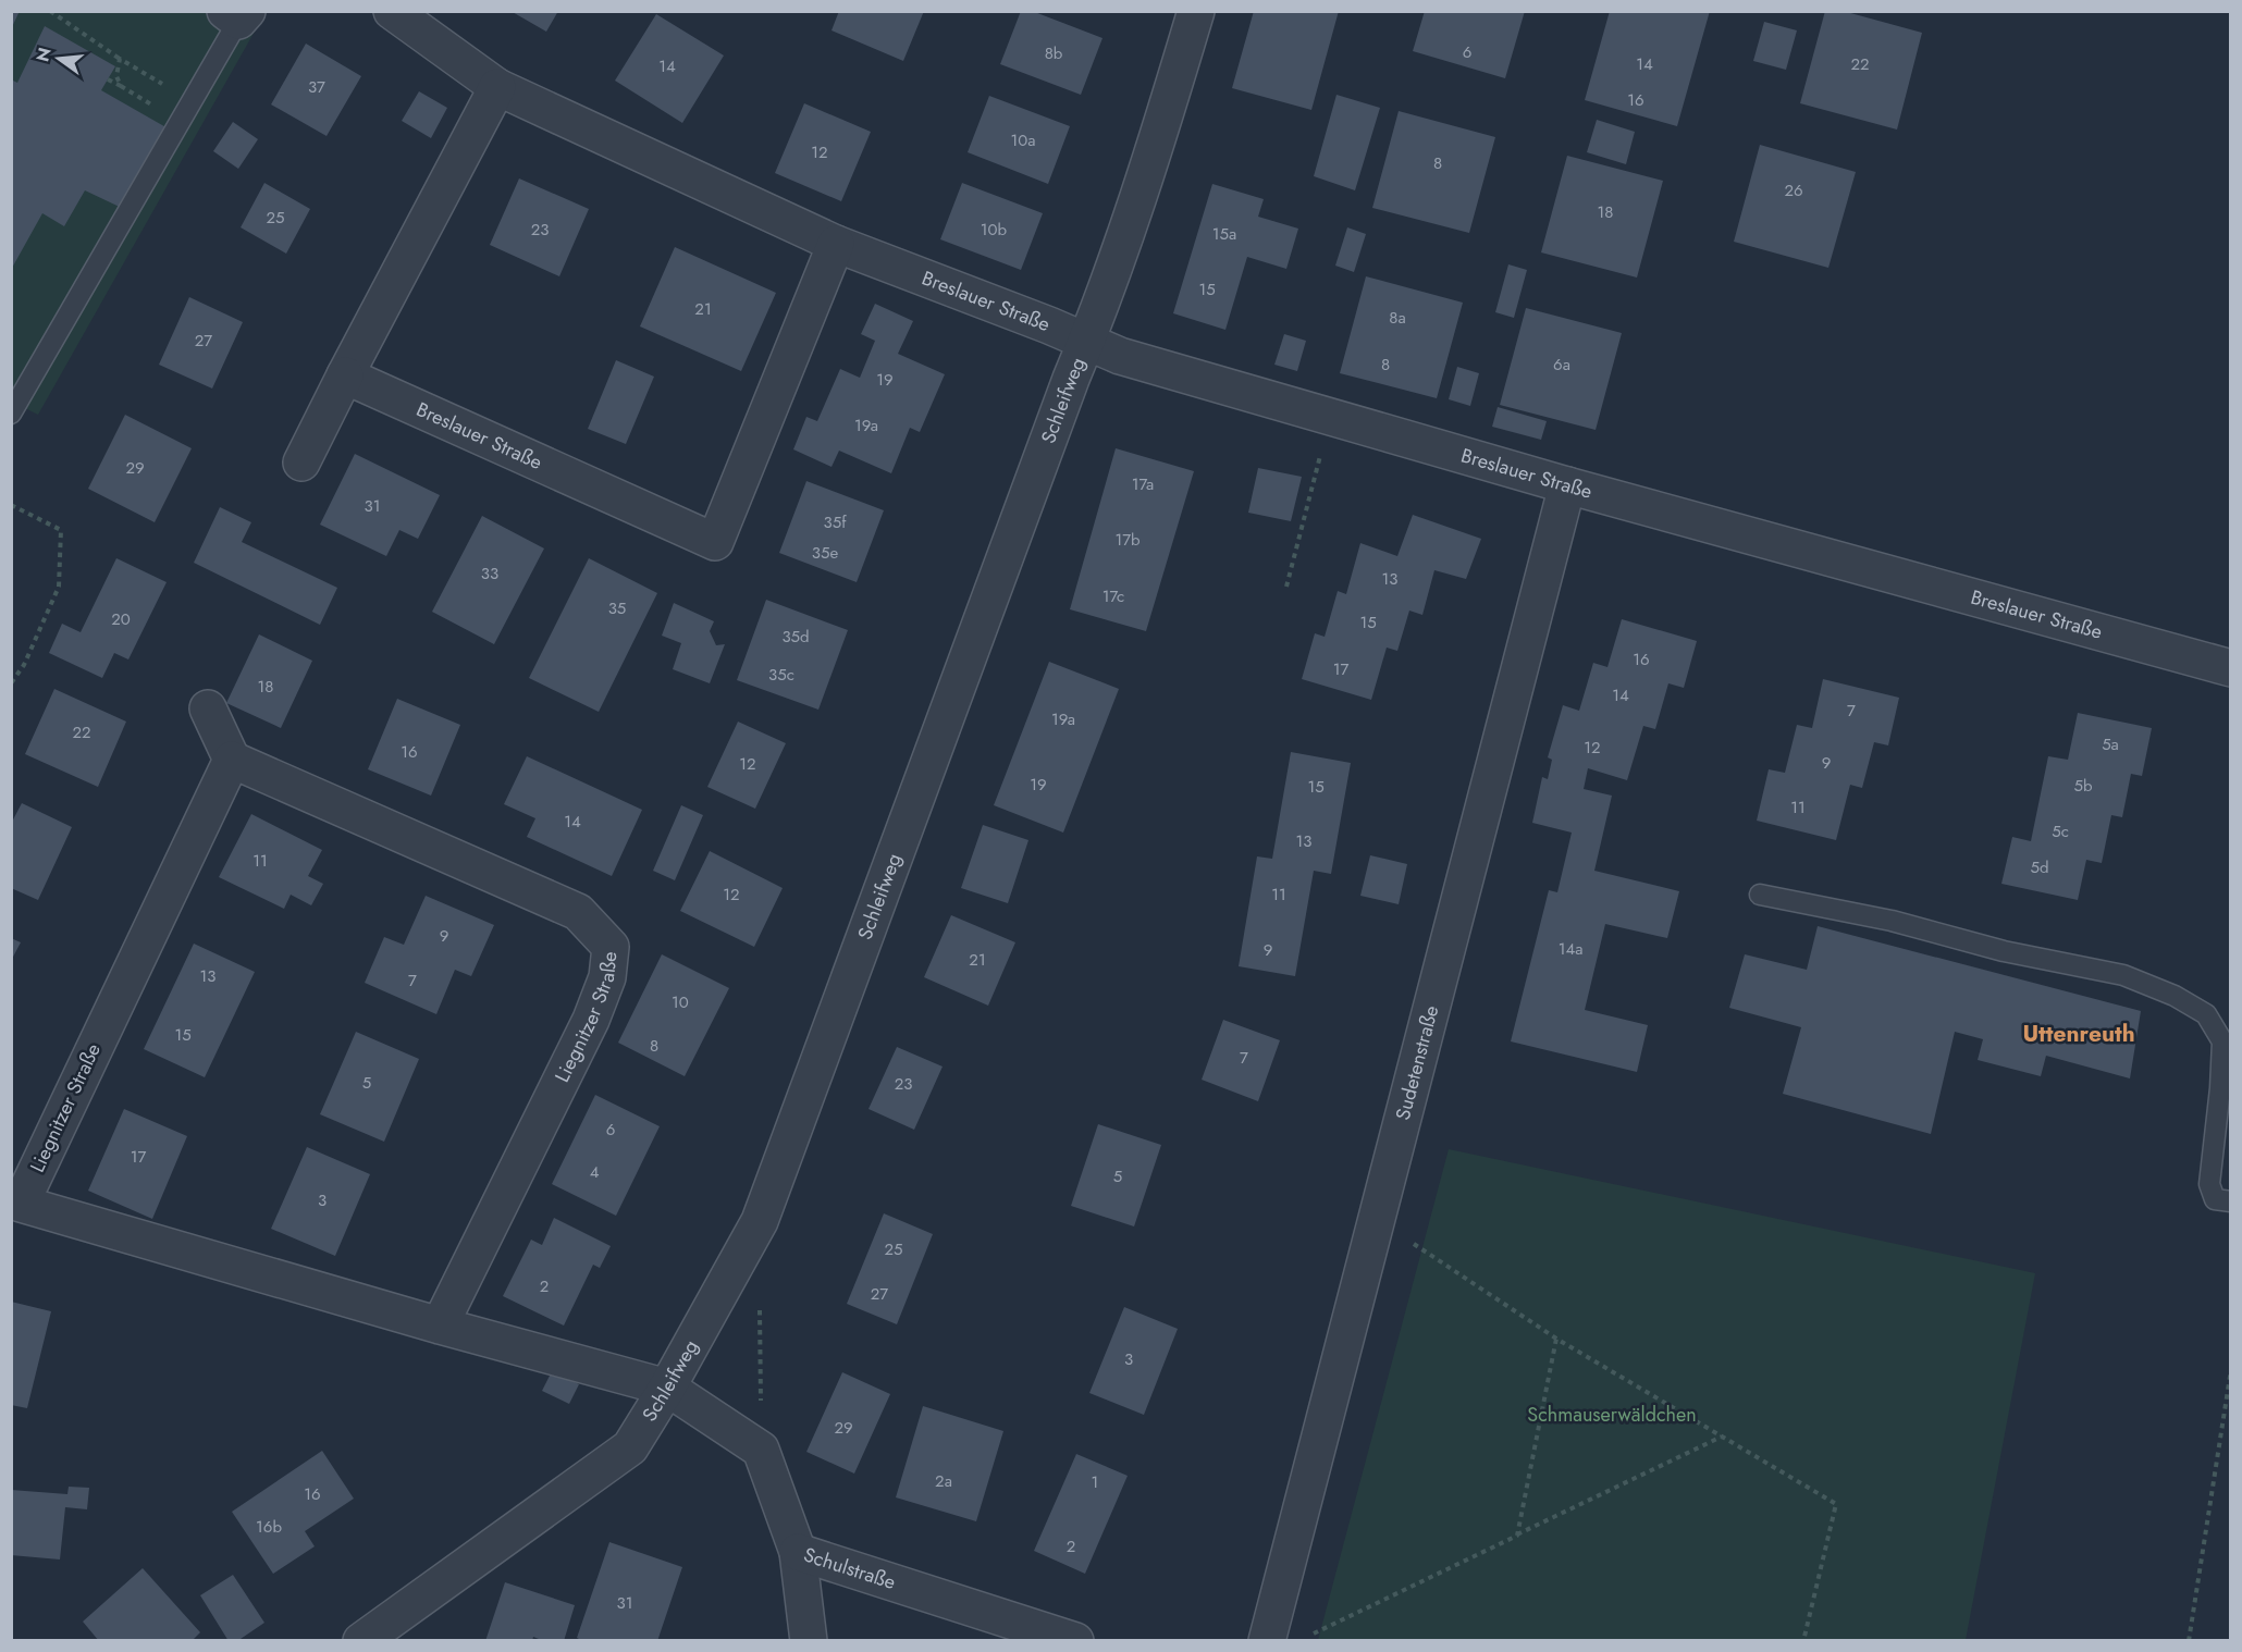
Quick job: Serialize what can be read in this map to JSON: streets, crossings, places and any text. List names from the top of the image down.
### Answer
{
  "streets": {
    "street": [
      "Breslauer Straße",
      "Schleifweg",
      "Liegnitzer Straße",
      "Sudetenstraße",
      "Schulstraße"
    ]
  },
  "crossings": [
    ["Breslauer Straße", "Schleifweg"],
    ["Breslauer Straße", "Sudetenstraße"],
    ["Schleifweg", "Liegnitzer Straße"]
  ],
  "districts": ["Uttenreuth"],
  "parks": ["Schmauserwäldchen"],
  "house_numbers": [
    "6",
    "8b",
    "14",
    "22",
    "14",
    "37",
    "16",
    "10a",
    "12",
    "8",
    "26",
    "18",
    "25",
    "23",
    "10b",
    "15a",
    "15",
    "21",
    "8a",
    "27",
    "8",
    "6a",
    "19",
    "19a",
    "29",
    "17a",
    "31",
    "35f",
    "17b",
    "35e",
    "33",
    "13",
    "17c",
    "35",
    "20",
    "15",
    "35d",
    "16",
    "17",
    "35c",
    "18",
    "14",
    "7",
    "19a",
    "22",
    "5a",
    "12",
    "16",
    "9",
    "12",
    "19",
    "5b",
    "15",
    "11",
    "14",
    "5c",
    "13",
    "11",
    "5d",
    "12",
    "11",
    "9",
    "14a",
    "9",
    "21",
    "13",
    "7",
    "10",
    "15",
    "8",
    "7",
    "5",
    "23",
    "6",
    "17",
    "4",
    "5",
    "3",
    "25",
    "2",
    "27",
    "3",
    "29",
    "2a",
    "1",
    "16",
    "16b",
    "2",
    "31"
  ],
  "north": "left"
}
